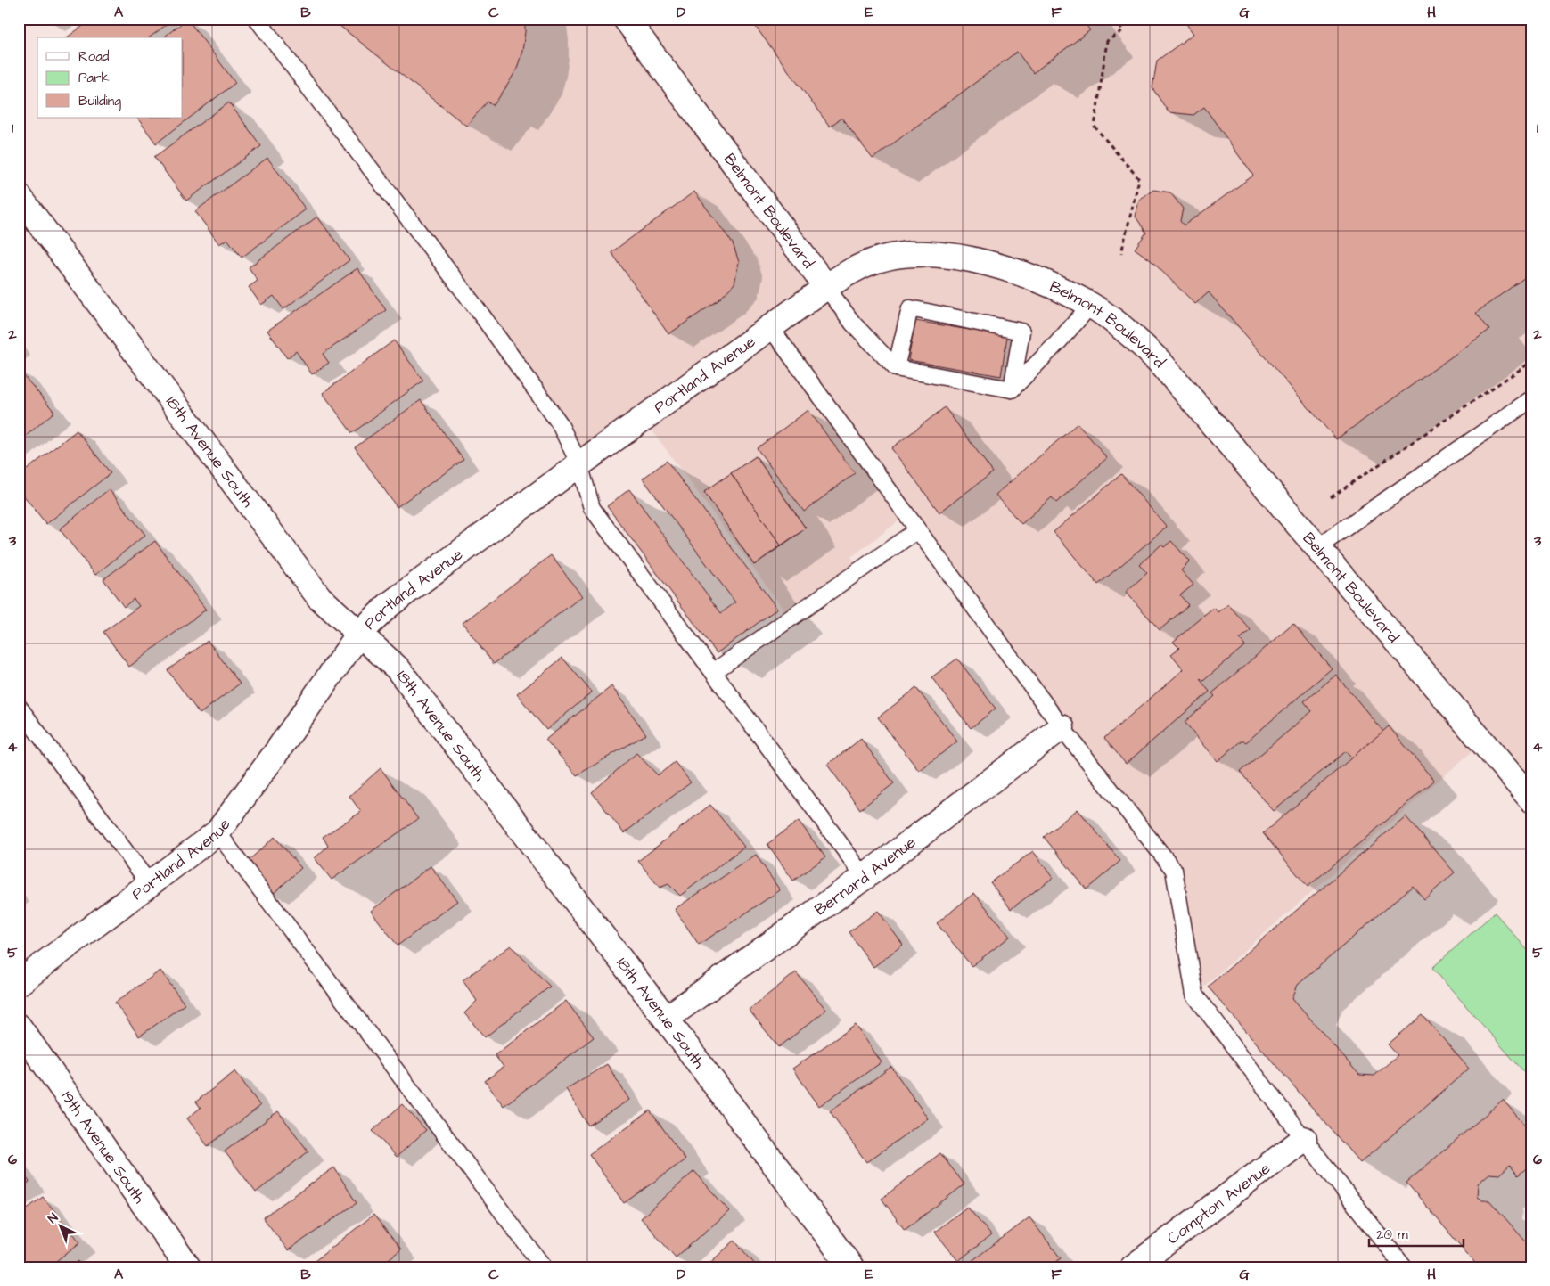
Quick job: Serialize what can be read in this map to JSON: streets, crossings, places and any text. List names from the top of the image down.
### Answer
{
  "streets": {
    "street": [
      "Belmont Boulevard",
      "Portland Avenue",
      "18th Avenue South",
      "Bernard Avenue",
      "19th Avenue South",
      "Compton Avenue"
    ]
  },
  "crossings": [
    ["Belmont Boulevard", "Portland Avenue"],
    ["Portland Avenue", "18th Avenue South"],
    ["18th Avenue South", "Bernard Avenue"]
  ],
  "legend": ["Road", "Park", "Building"],
  "scale_bar": "20 m",
  "north": "top left",
  "grid": {
    "columns": [
      "A",
      "B",
      "C",
      "D",
      "E",
      "F",
      "G",
      "H"
    ],
    "rows": [
      "1",
      "2",
      "3",
      "4",
      "5",
      "6"
    ]
  }
}
